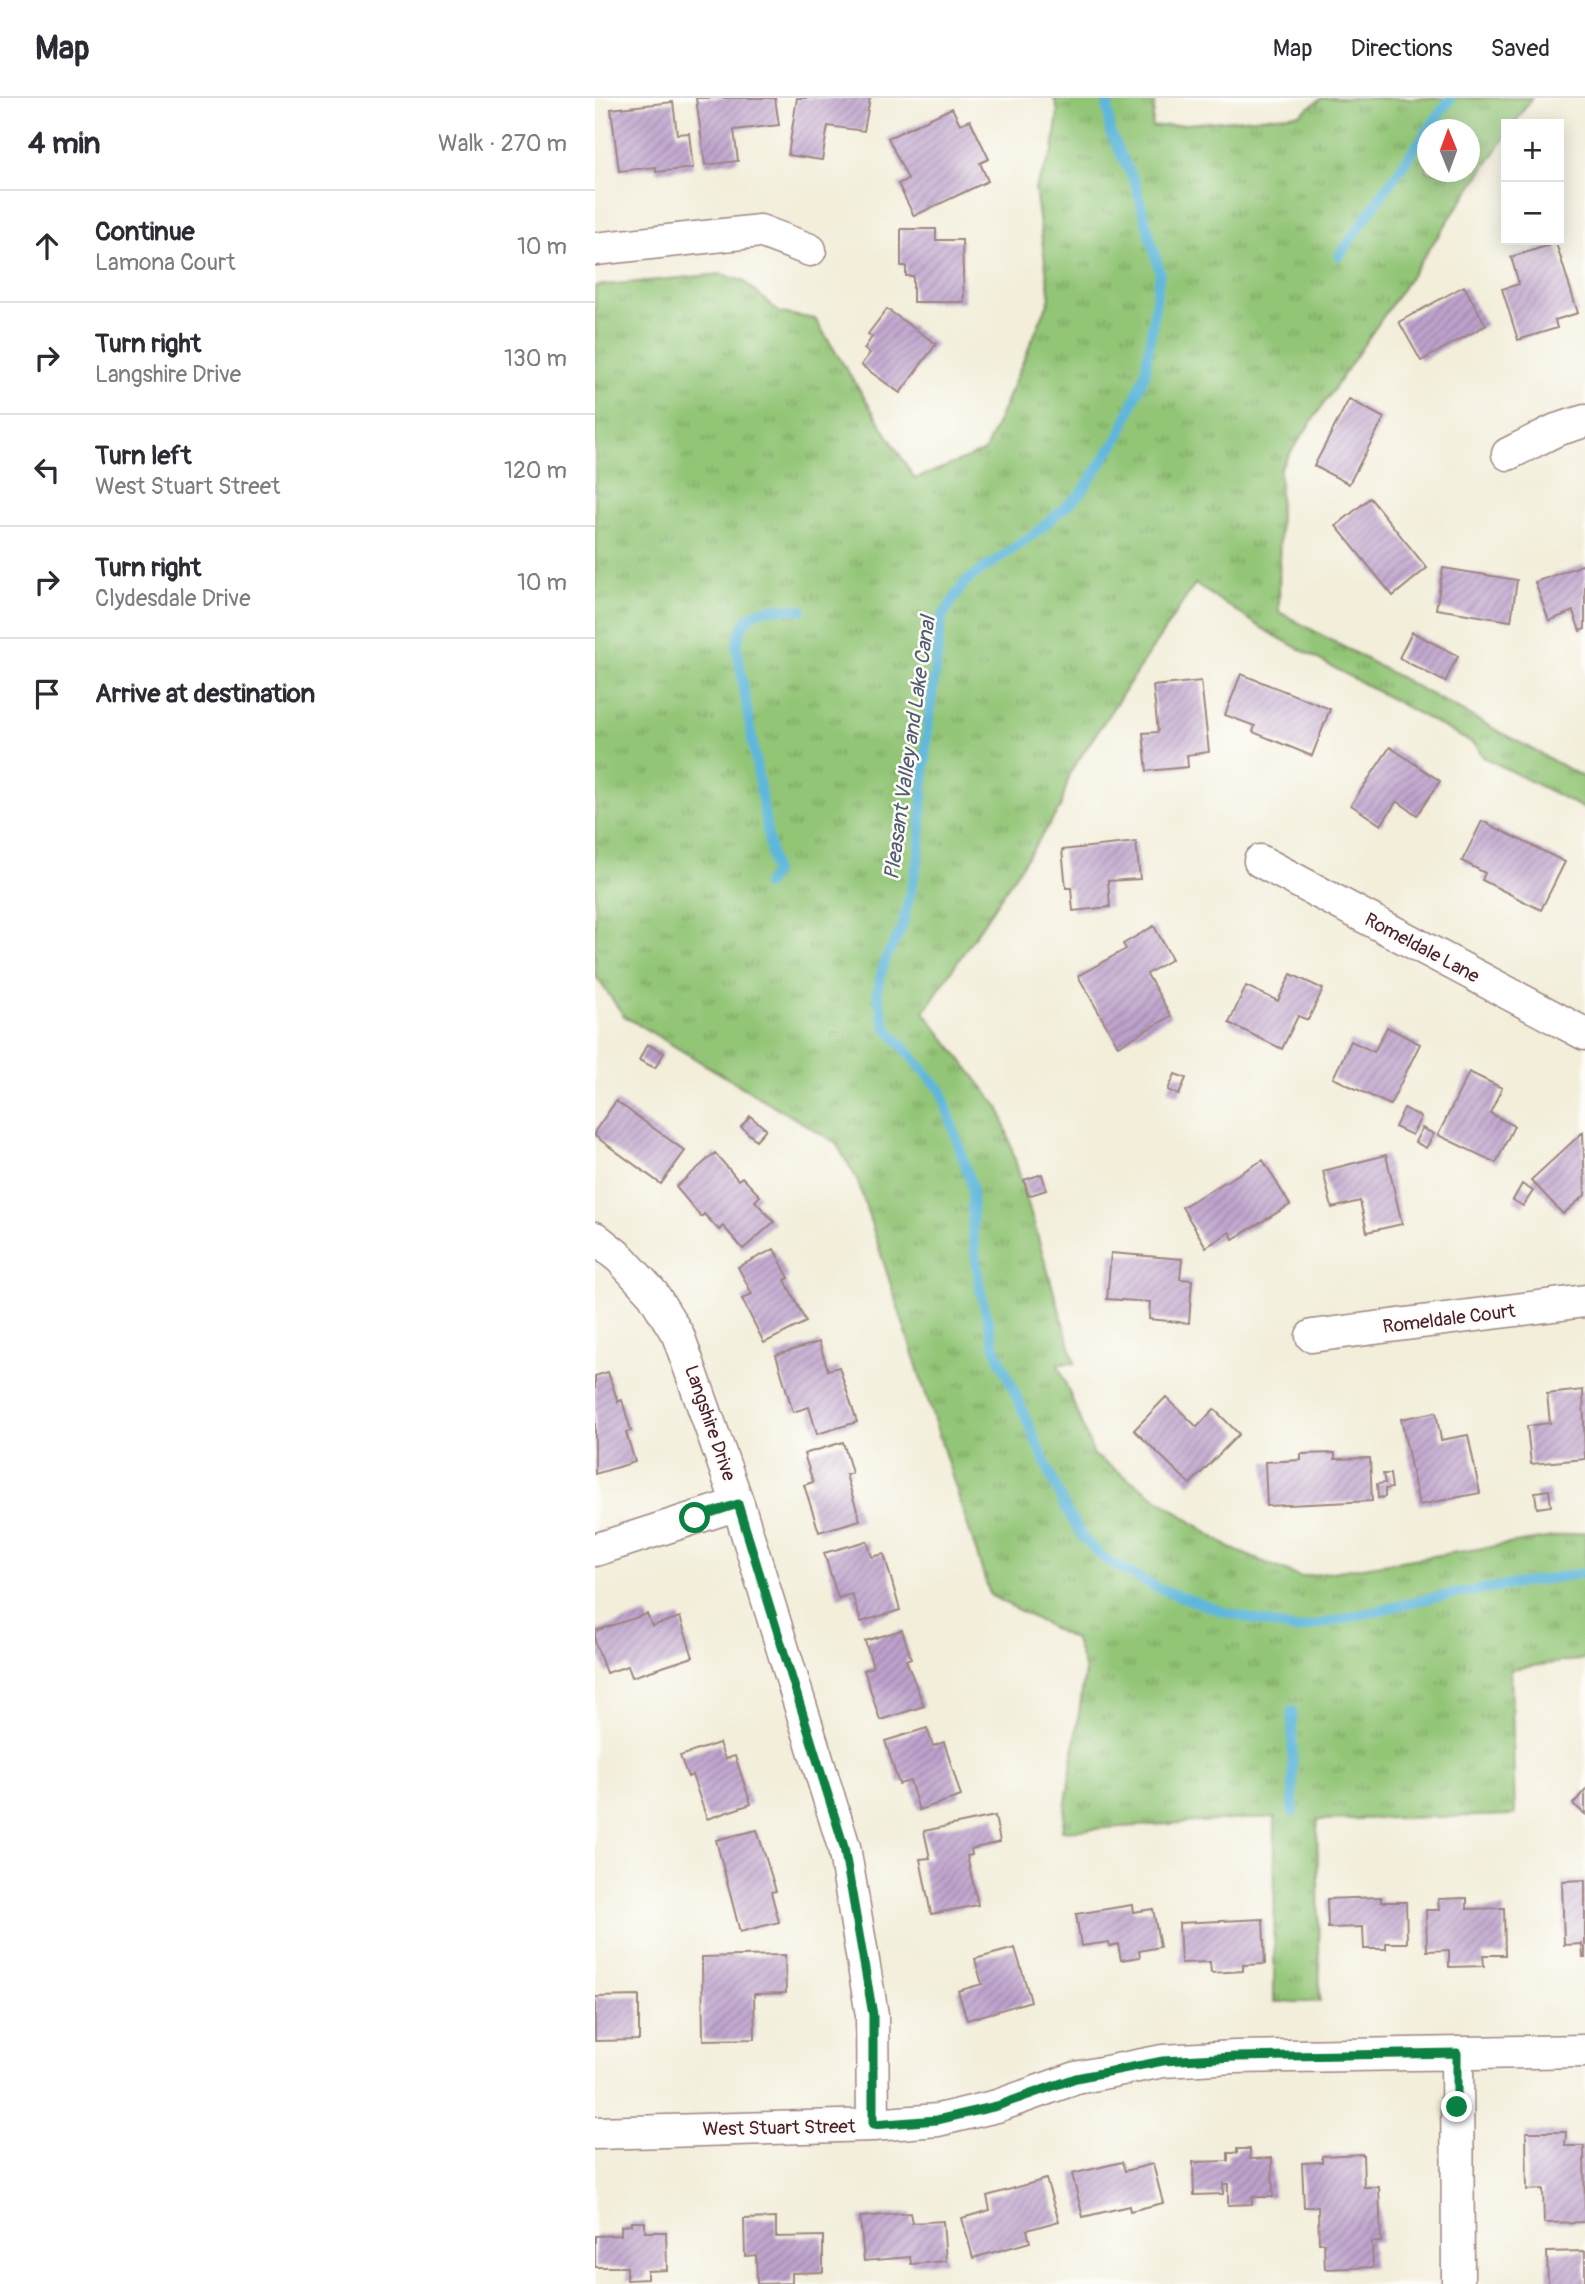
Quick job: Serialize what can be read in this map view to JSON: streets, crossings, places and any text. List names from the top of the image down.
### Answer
{
  "streets": {
    "street": [
      "Romeldale Lane",
      "Romeldale Court",
      "Langshire Drive",
      "West Stuart Street"
    ]
  },
  "crossings": [
    ["Langshire Drive", "West Stuart Street"]
  ],
  "water": ["Pleasant Valley and Lake Canal"],
  "north": "top",
  "page": {
    "header": "Map",
    "nav": ["Map", "Directions", "Saved"],
    "heading": ["4 min", "Walk · 270 m"],
    "map_buttons": ["+", "−"],
    "list": [
      ["Continue", "Lamona Court", "10 m"],
      ["Turn right", "Langshire Drive", "130 m"],
      ["Turn left", "West Stuart Street", "120 m"],
      ["Turn right", "Clydesdale Drive", "10 m"],
      "Arrive at destination"
    ]
  }
}
